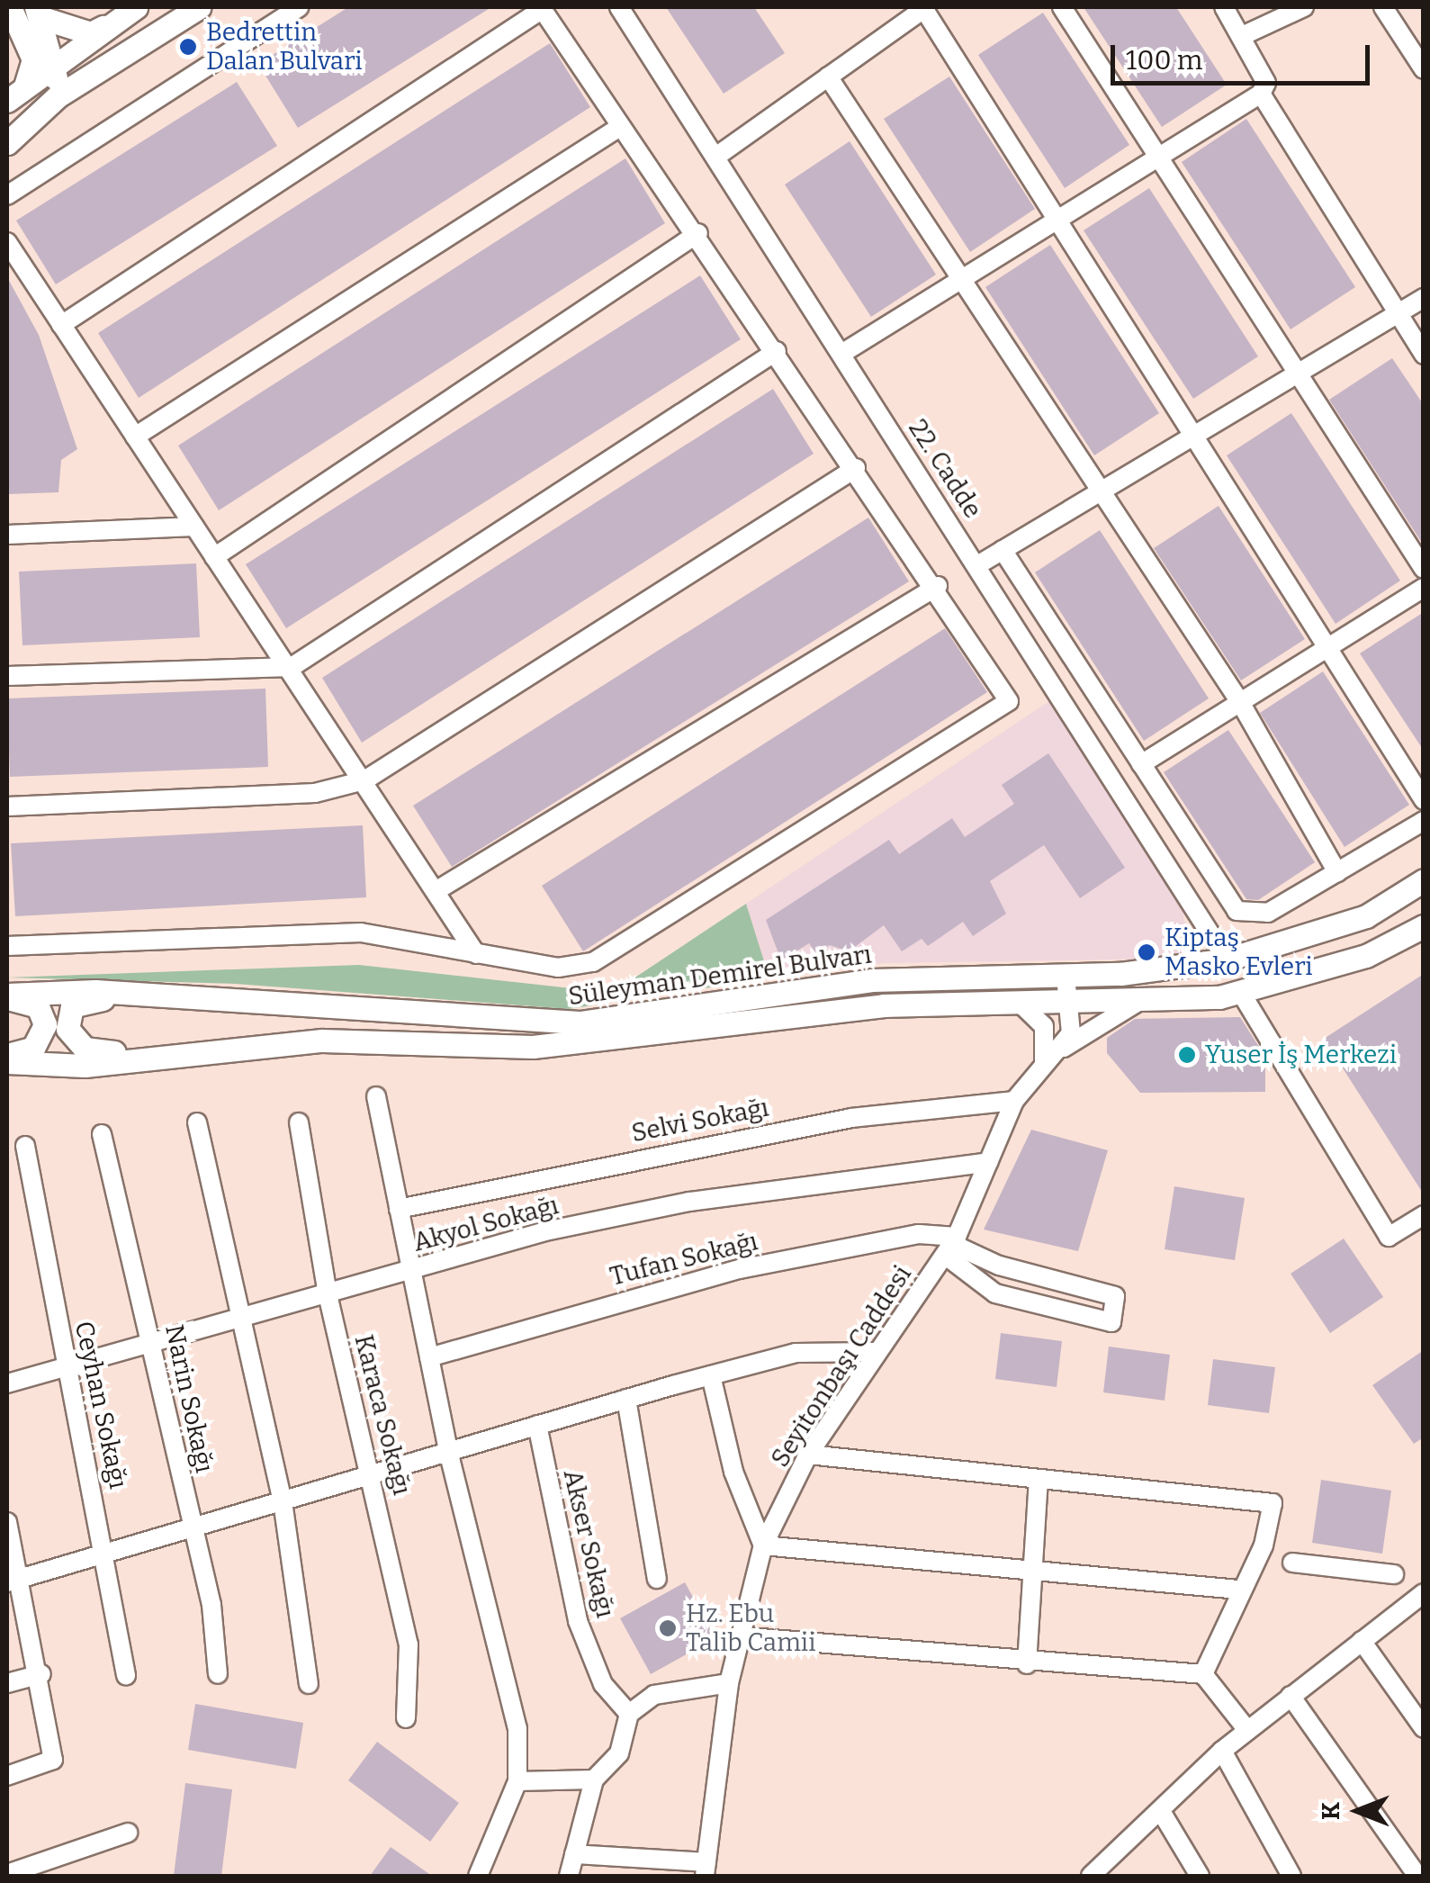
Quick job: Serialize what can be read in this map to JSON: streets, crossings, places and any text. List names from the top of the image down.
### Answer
{
  "streets": {
    "main road": ["Süleyman Demirel Bulvarı"],
    "street": [
      "22. Cadde",
      "Selvi Sokağı",
      "Akyol Sokağı",
      "Tufan Sokağı",
      "Seyitonbaşı Caddesi",
      "Narin Sokağı",
      "Ceyhan Sokağı",
      "Karaca Sokağı",
      "Akser Sokağı"
    ]
  },
  "crossings": [
    ["22. Cadde", "Süleyman Demirel Bulvarı"],
    ["Süleyman Demirel Bulvarı", "Seyitonbaşı Caddesi"],
    ["Selvi Sokağı", "Seyitonbaşı Caddesi"],
    ["Akyol Sokağı", "Seyitonbaşı Caddesi"],
    ["Akyol Sokağı", "Narin Sokağı"],
    ["Akyol Sokağı", "Ceyhan Sokağı"],
    ["Akyol Sokağı", "Karaca Sokağı"],
    ["Tufan Sokağı", "Seyitonbaşı Caddesi"]
  ],
  "places": [
    "Bedrettin Dalan Bulvari",
    "Kiptaş Masko Evleri",
    "Yuser İş Merkezi",
    "Hz. Ebu Talib Camii"
  ],
  "scale_bar": "100 m",
  "north": "left"
}
